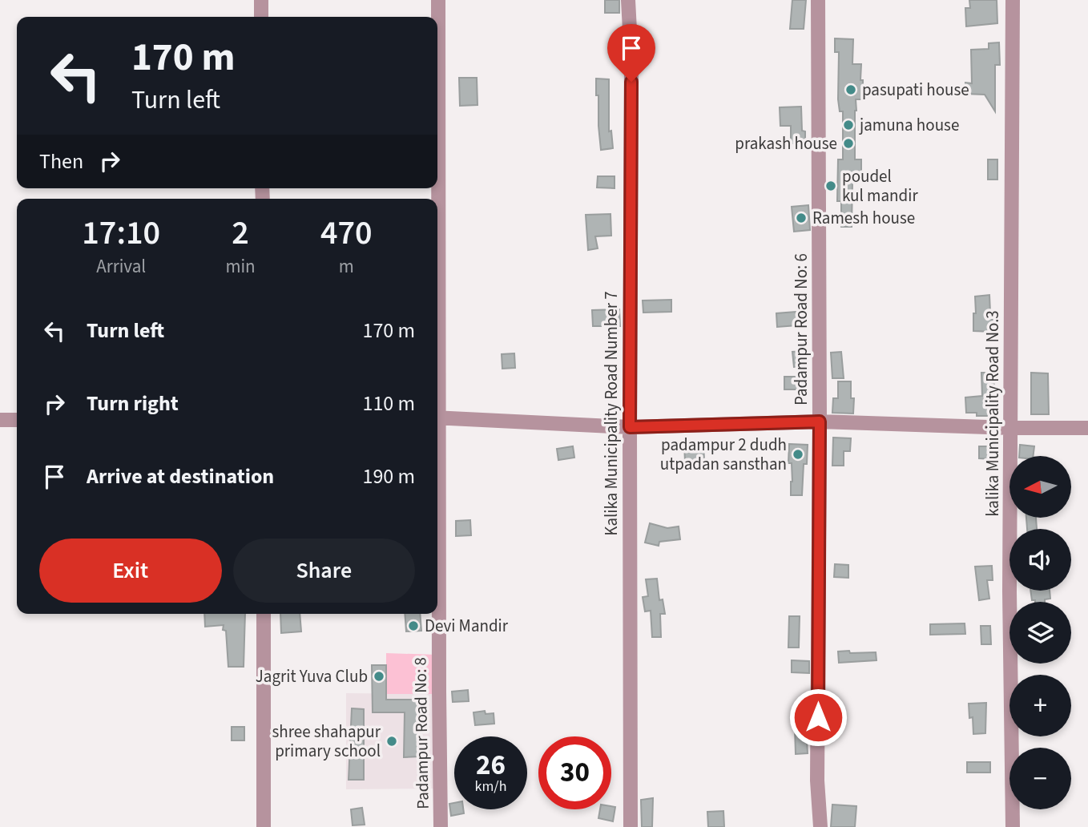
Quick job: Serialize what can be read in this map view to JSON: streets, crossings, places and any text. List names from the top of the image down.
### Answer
{
  "streets": {
    "street": [
      "Padampur Road No: 6",
      "Kalika Municipality Road Number 7",
      "kalika Municipality Road No.3",
      "Padampur Road No: 8"
    ]
  },
  "places": [
    "pasupati house",
    "jamuna house",
    "prakash house",
    "poudel kul mandir",
    "Ramesh house",
    "padampur 2 dudh utpadan sansthan",
    "Devi Mandir",
    "Jagrit Yuva Club",
    "shree shahapur primary school"
  ],
  "north": "left",
  "page": {
    "turn": ["170 m", "Turn left"],
    "then": "Then",
    "eta": [
      "17:10",
      "Arrival",
      "2",
      "min",
      "470",
      "m"
    ],
    "list": [
      {
        "name": "Turn left",
        "value": "170 m"
      },
      {
        "name": "Turn right",
        "value": "110 m"
      },
      {
        "name": "Arrive at destination",
        "value": "190 m"
      }
    ],
    "map_buttons": ["+", "−"],
    "buttons": ["Exit", "Share"],
    "speed": "26 km/h",
    "limit": "30"
  }
}
